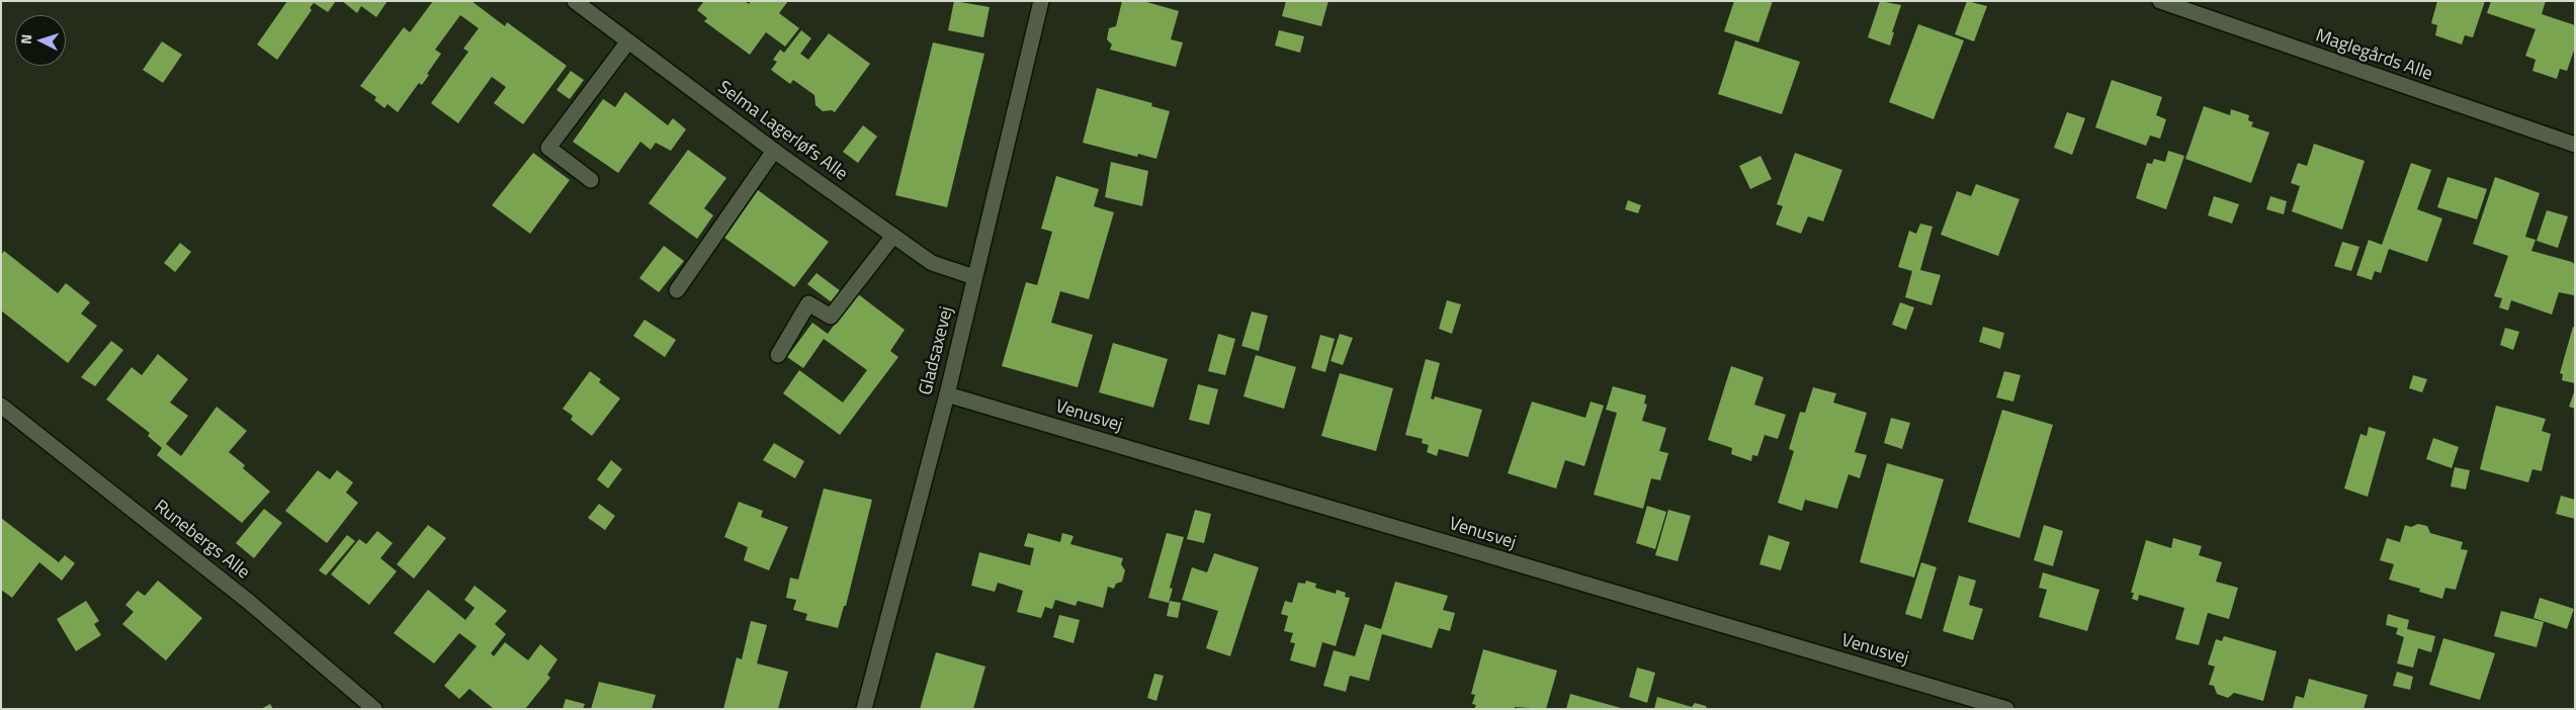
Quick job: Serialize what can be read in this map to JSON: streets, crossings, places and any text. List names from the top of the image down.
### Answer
{
  "streets": {
    "street": [
      "Maglegårds Alle",
      "Selma Lagerløfs Alle",
      "Gladsaxevej",
      "Venusvej",
      "Runebergs Alle"
    ]
  },
  "crossings": [
    ["Selma Lagerløfs Alle", "Gladsaxevej"],
    ["Gladsaxevej", "Venusvej"]
  ],
  "north": "left"
}
